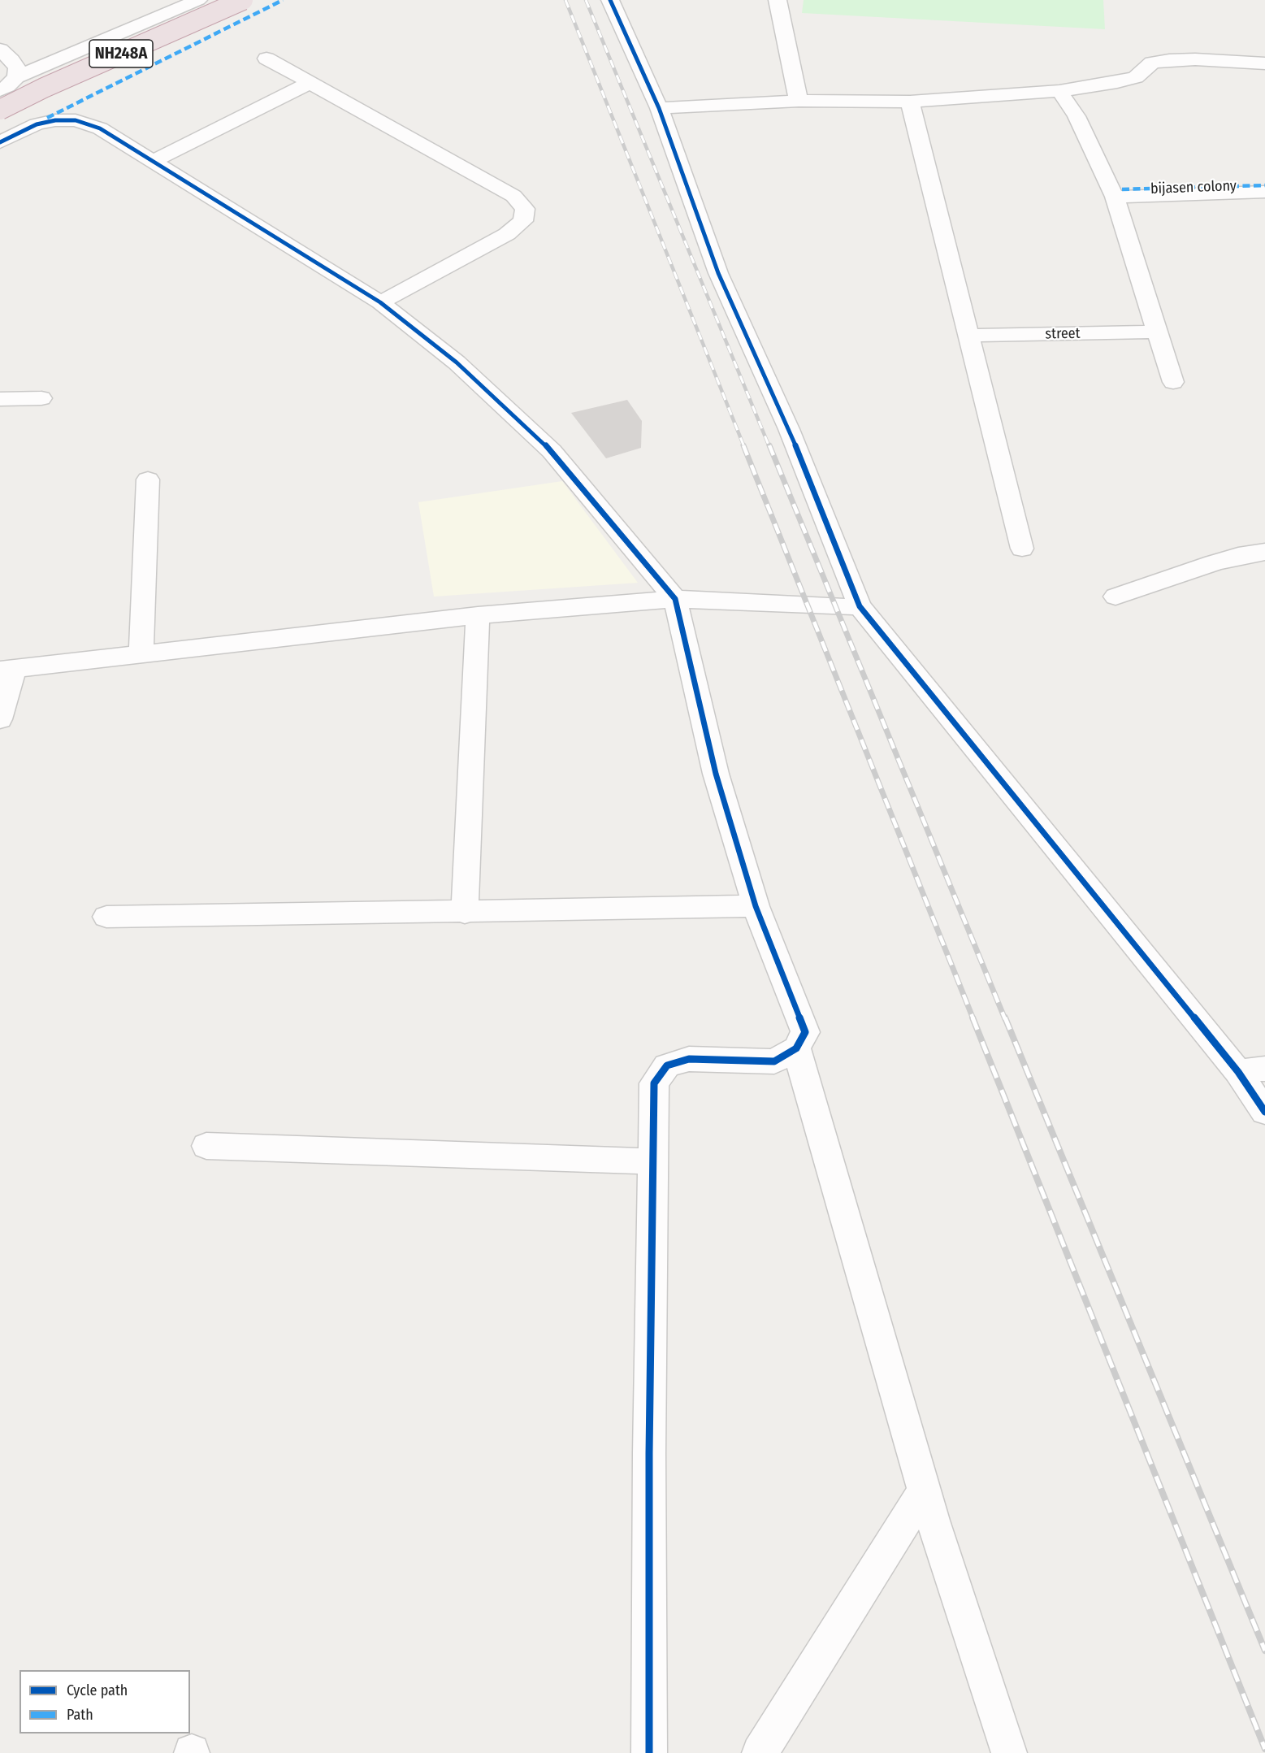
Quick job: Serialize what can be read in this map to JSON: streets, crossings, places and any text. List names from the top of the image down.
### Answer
{
  "streets": {
    "highway": ["NH248A"],
    "street": ["bijasen colony", "street"]
  },
  "legend": ["Cycle path", "Path"]
}
